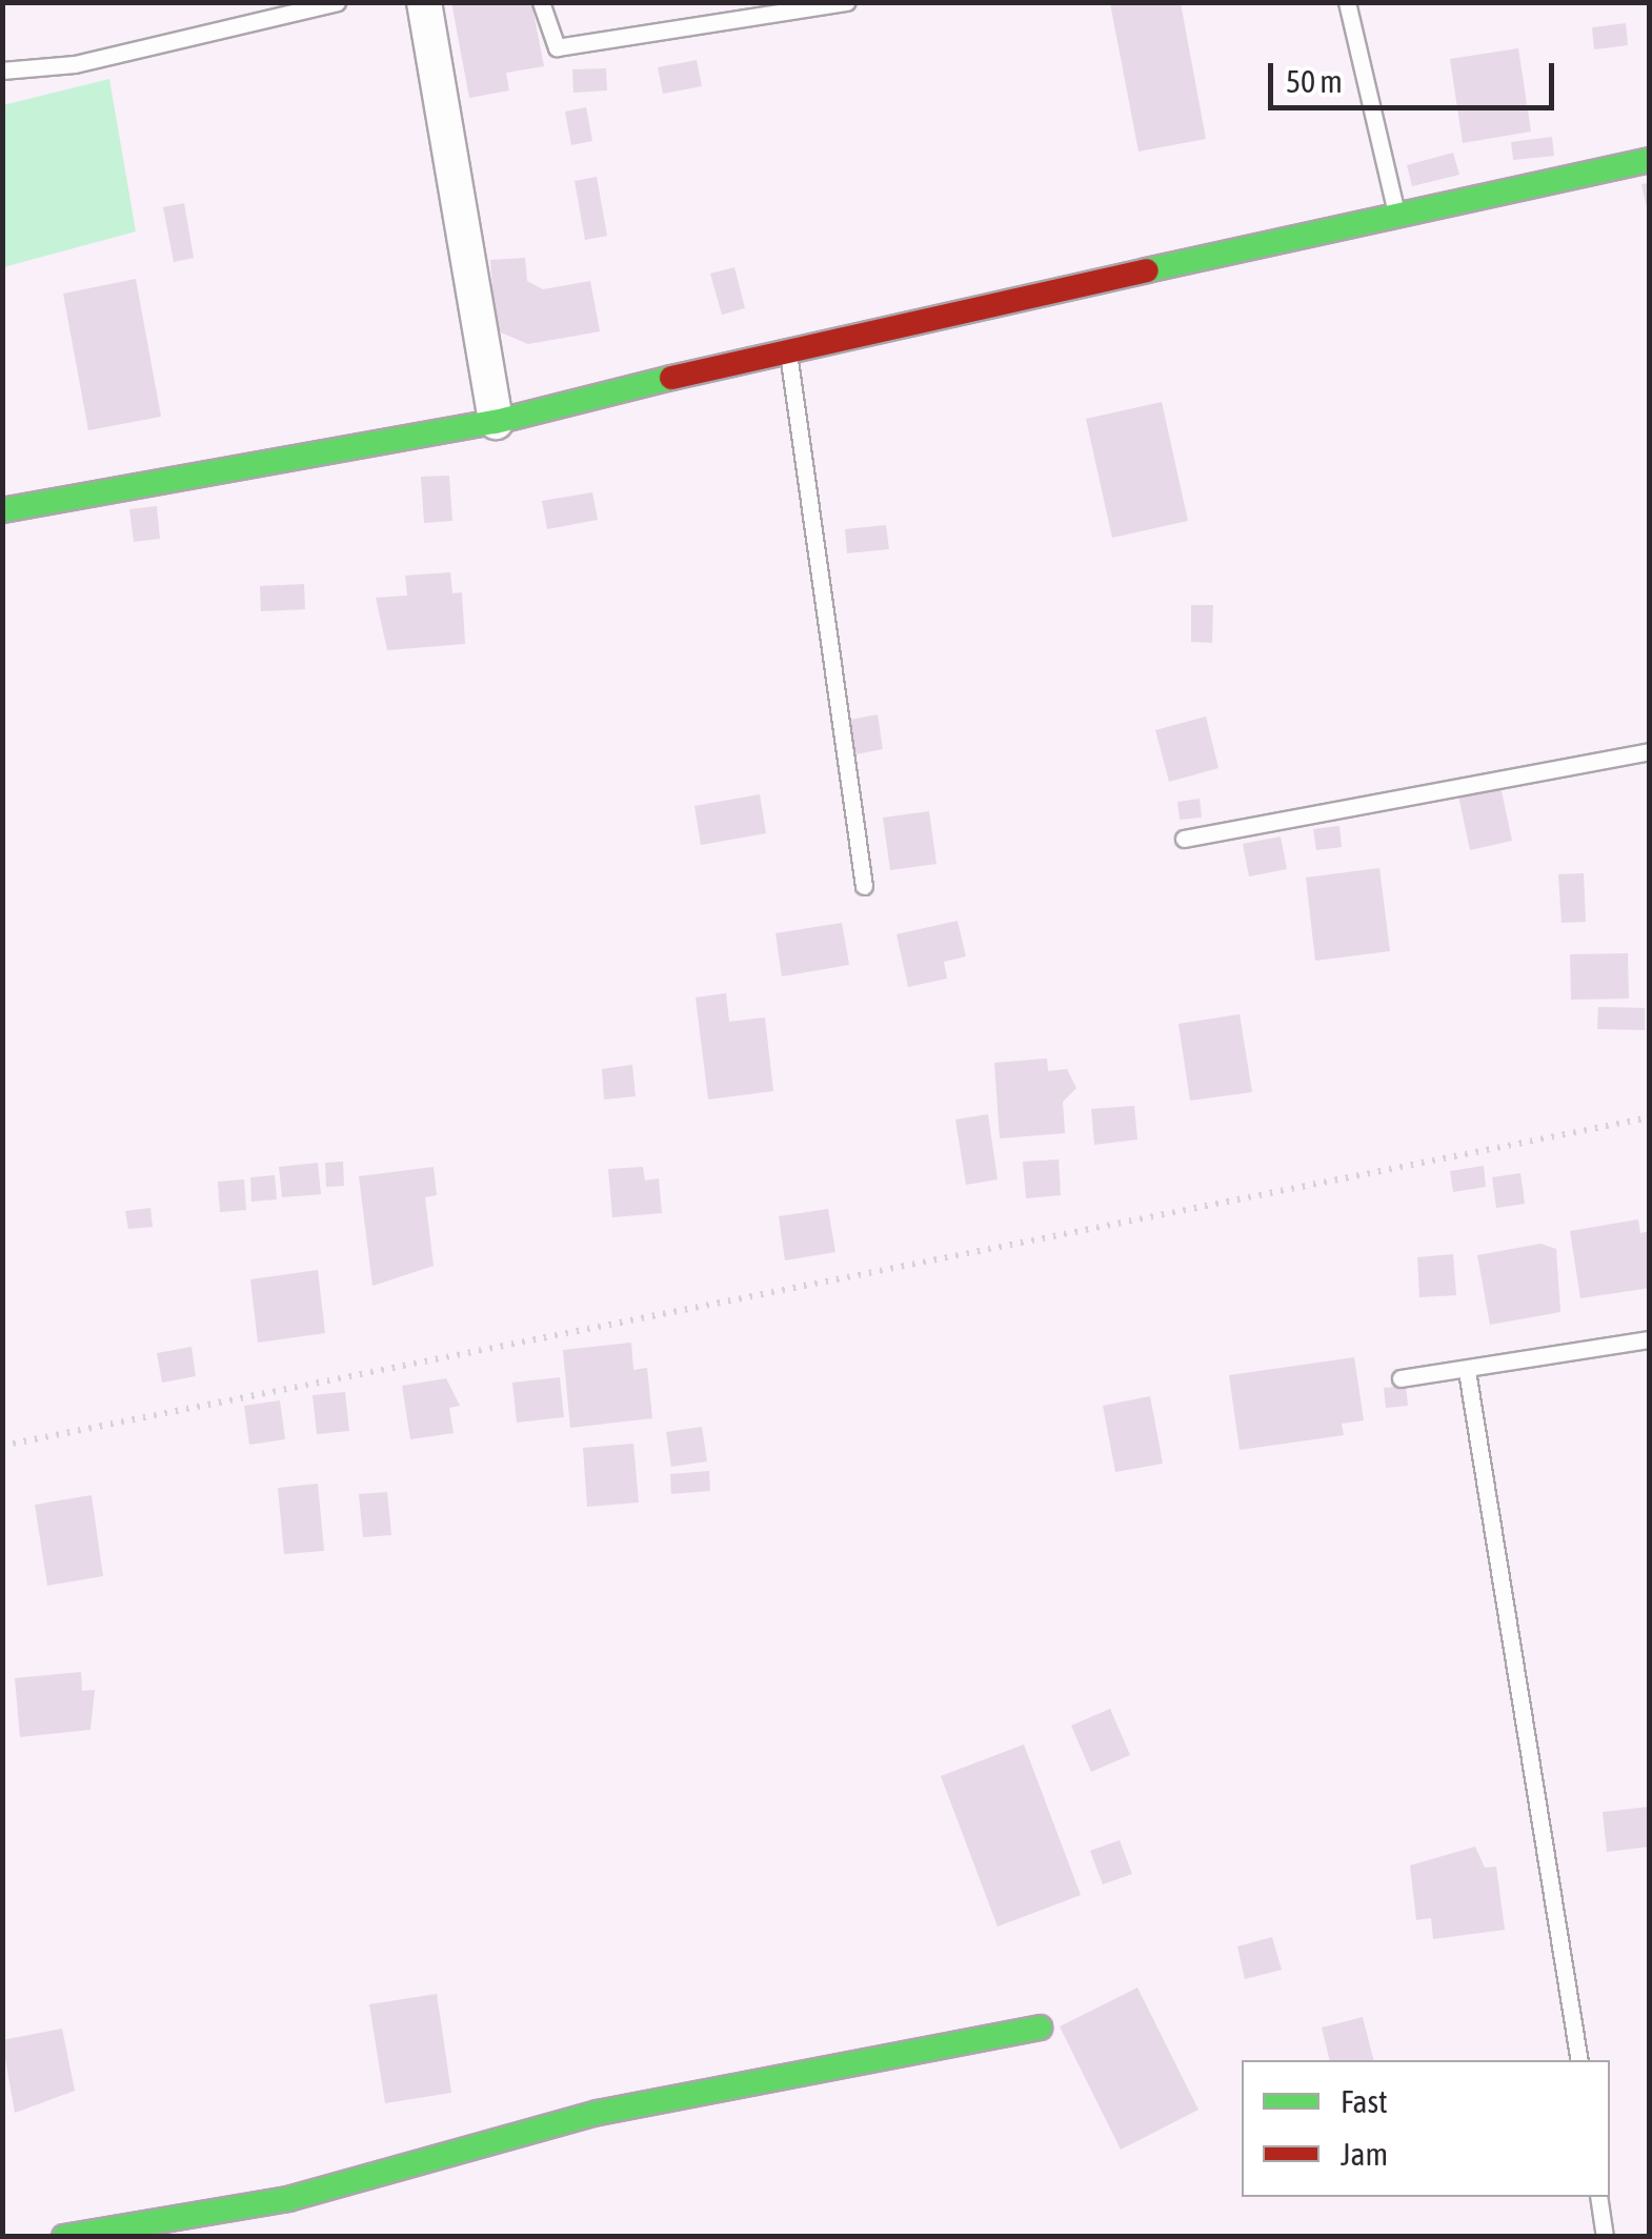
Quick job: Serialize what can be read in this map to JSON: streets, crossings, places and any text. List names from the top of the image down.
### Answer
{
  "legend": ["Fast", "Jam"],
  "scale_bar": "50 m"
}
